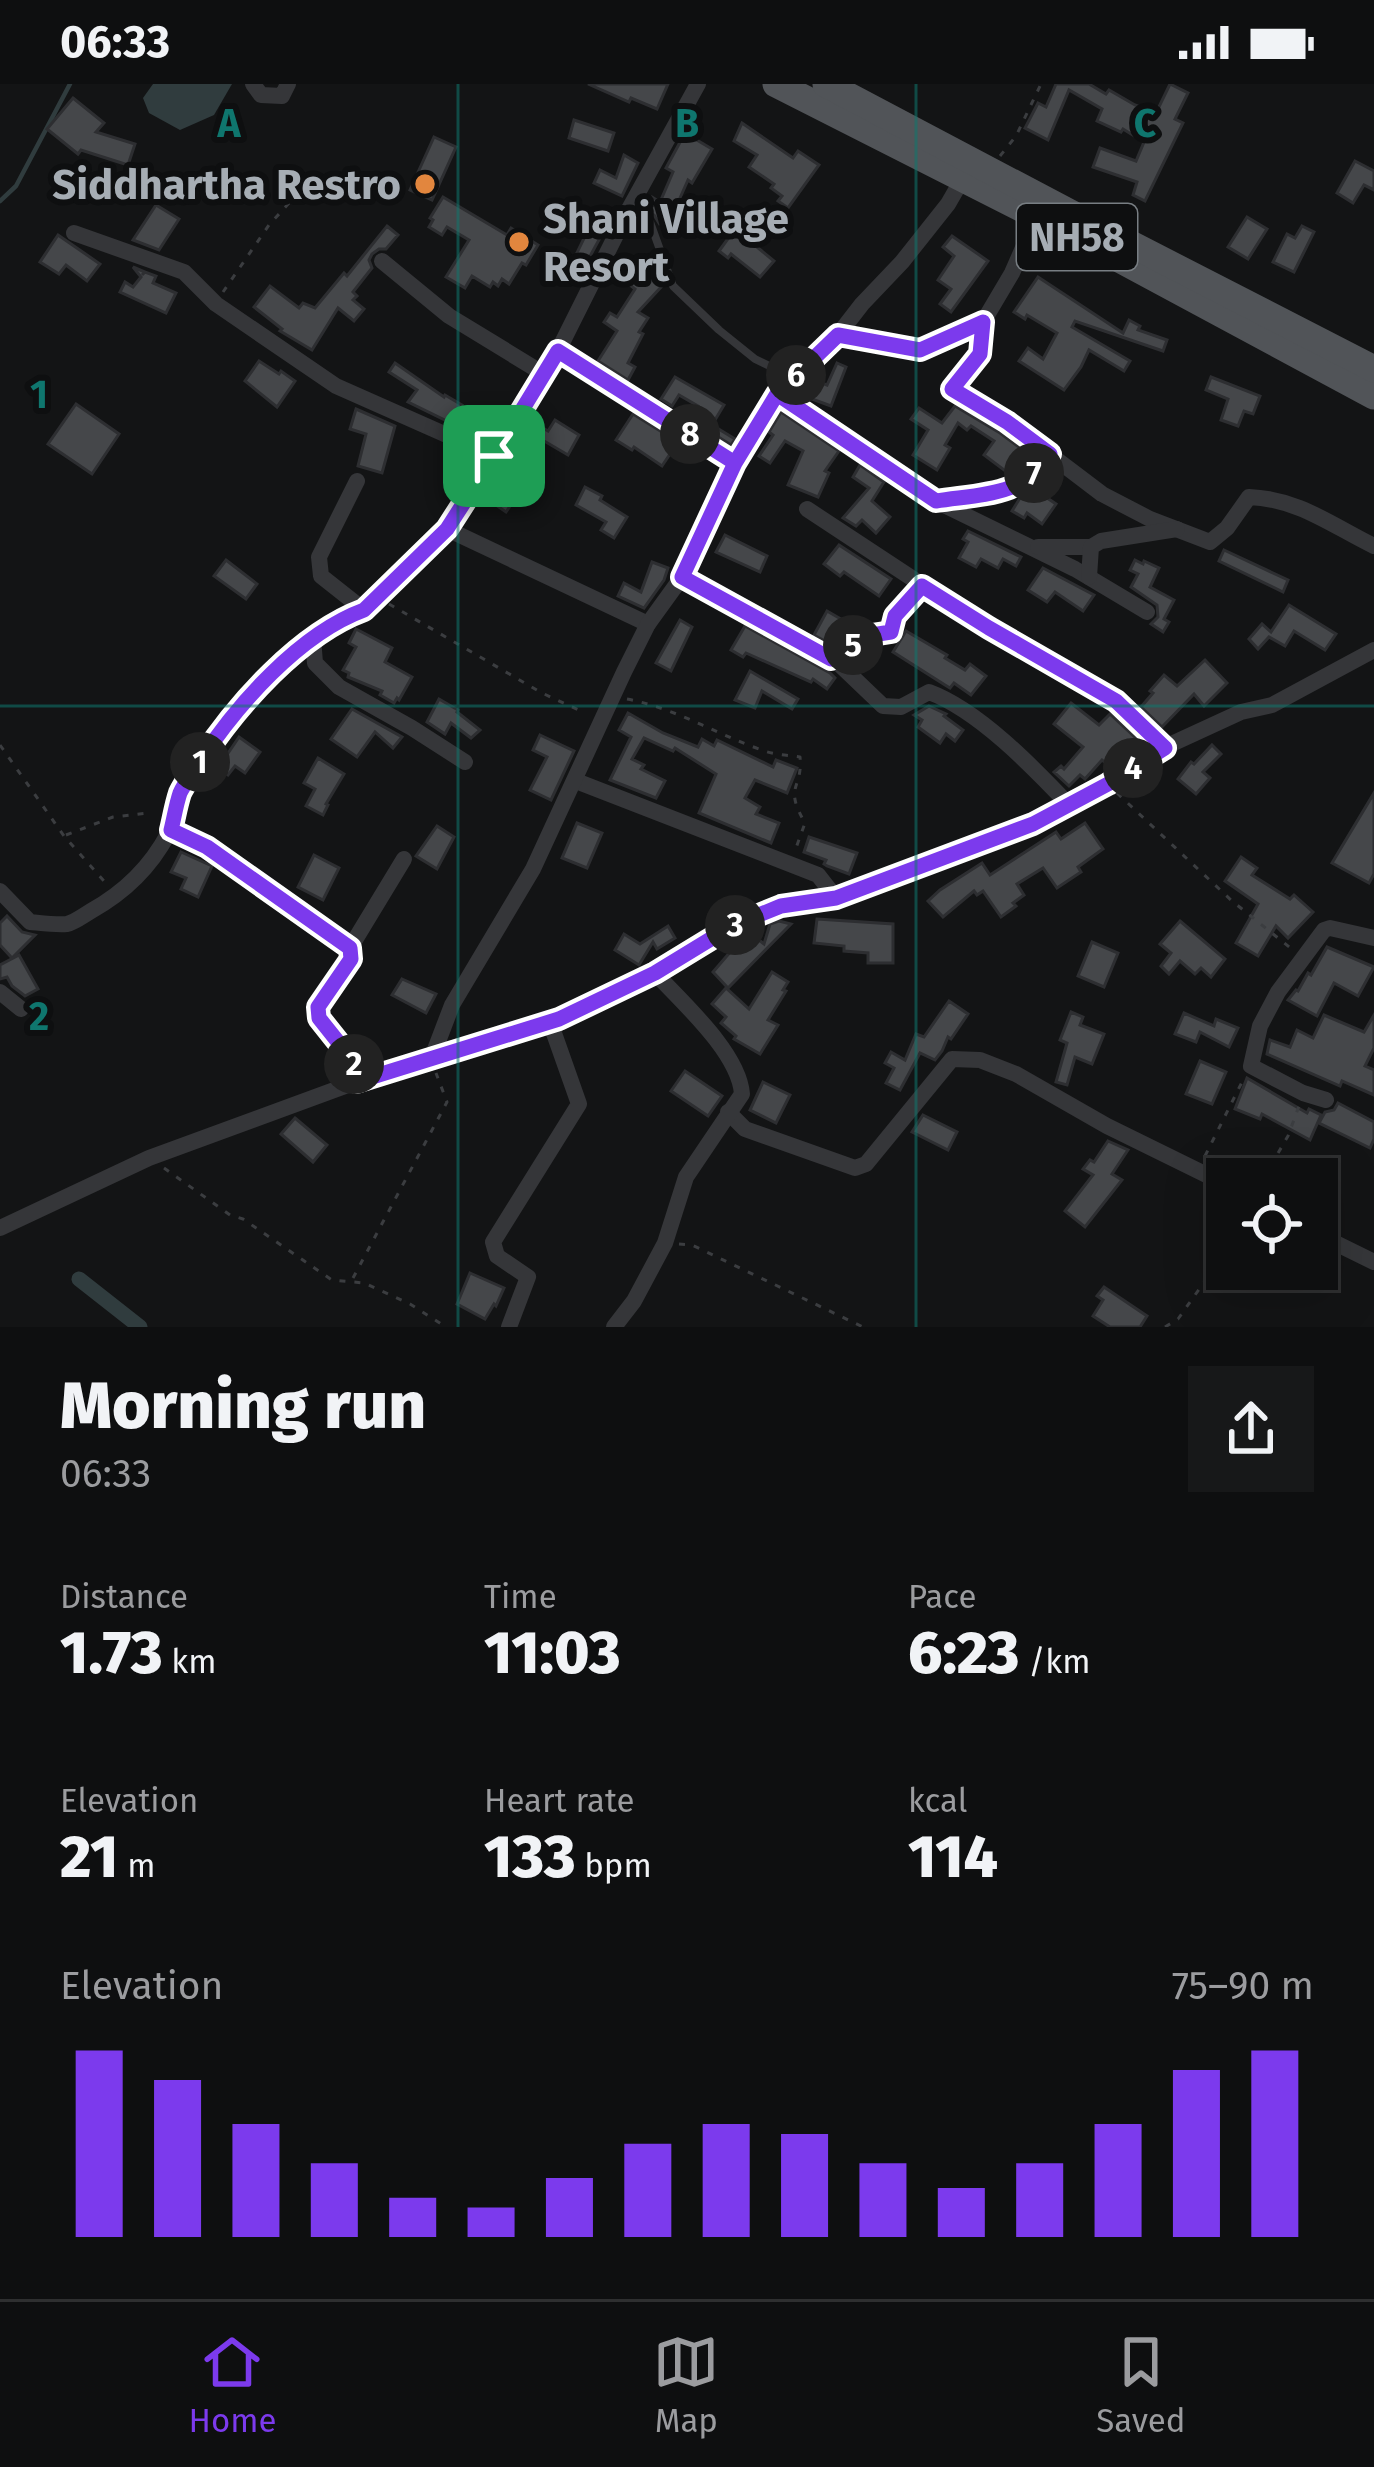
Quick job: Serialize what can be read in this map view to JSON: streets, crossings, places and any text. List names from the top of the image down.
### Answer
{
  "streets": {
    "main road": ["NH58"]
  },
  "places": ["Siddhartha Restro", "Shani Village Resort"],
  "page": {
    "status": "06:33",
    "pins": [
      "6",
      "8",
      "7",
      "5",
      "1",
      "4",
      "3",
      "2"
    ],
    "heading": ["Morning run", "06:33"],
    "stats": [
      ["Distance", "1.73 km"],
      ["Time", "11:03"],
      ["Pace", "6:23 /km"],
      ["Elevation", "21 m"],
      ["Heart rate", "133 bpm"],
      ["kcal", "114"]
    ],
    "chart": ["Elevation", "75–90 m"],
    "tabs": ["Home", "Map", "Saved"]
  },
  "grid": {
    "columns": ["A", "B", "C"],
    "rows": ["1", "2"]
  }
}
